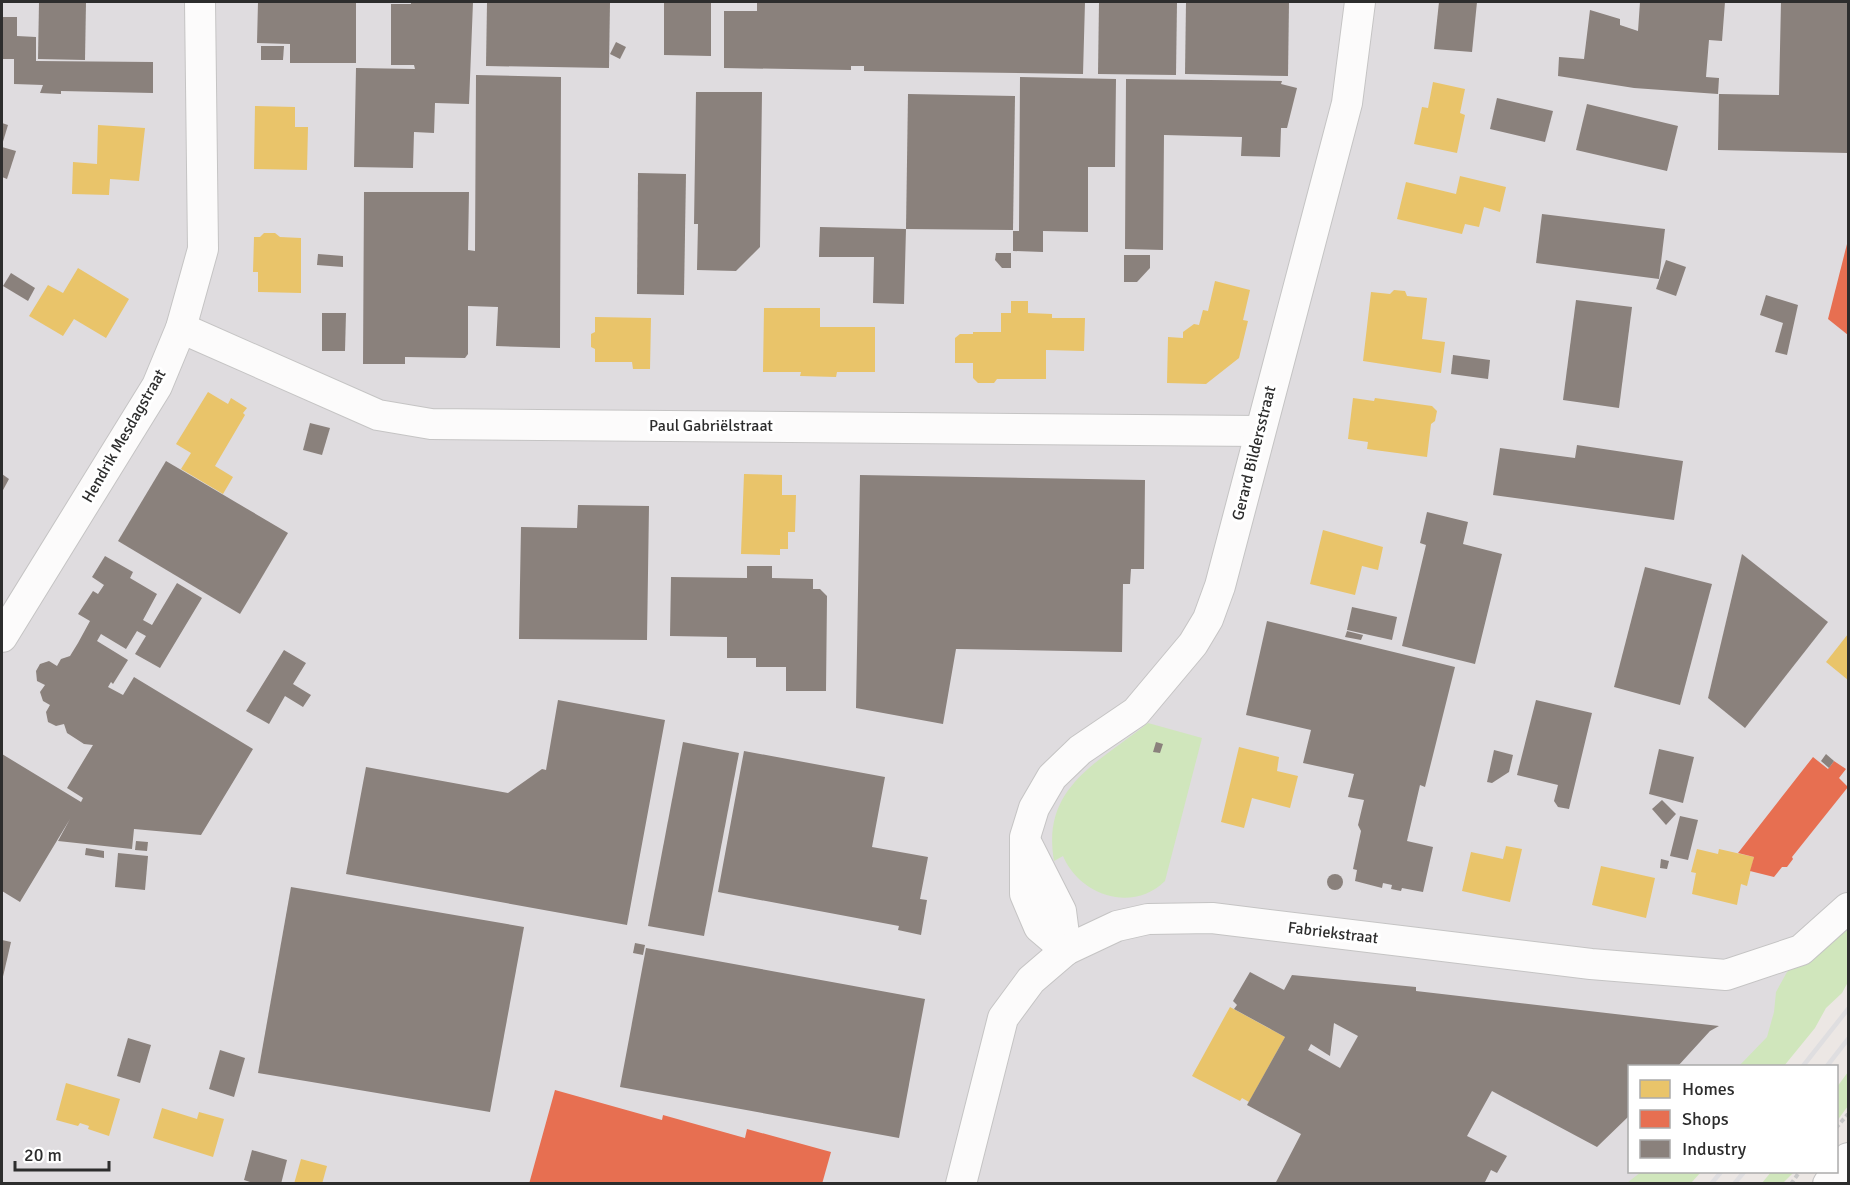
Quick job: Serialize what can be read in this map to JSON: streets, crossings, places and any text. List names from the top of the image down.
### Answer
{
  "streets": {
    "street": [
      "Paul Gabriëlstraat",
      "Hendrik Mesdagstraat",
      "Gerard Bildersstraat",
      "Fabriekstraat"
    ]
  },
  "crossings": [
    ["Paul Gabriëlstraat", "Hendrik Mesdagstraat"],
    ["Paul Gabriëlstraat", "Gerard Bildersstraat"],
    ["Gerard Bildersstraat", "Fabriekstraat"]
  ],
  "legend": ["Homes", "Shops", "Industry"],
  "scale_bar": "20 m"
}
